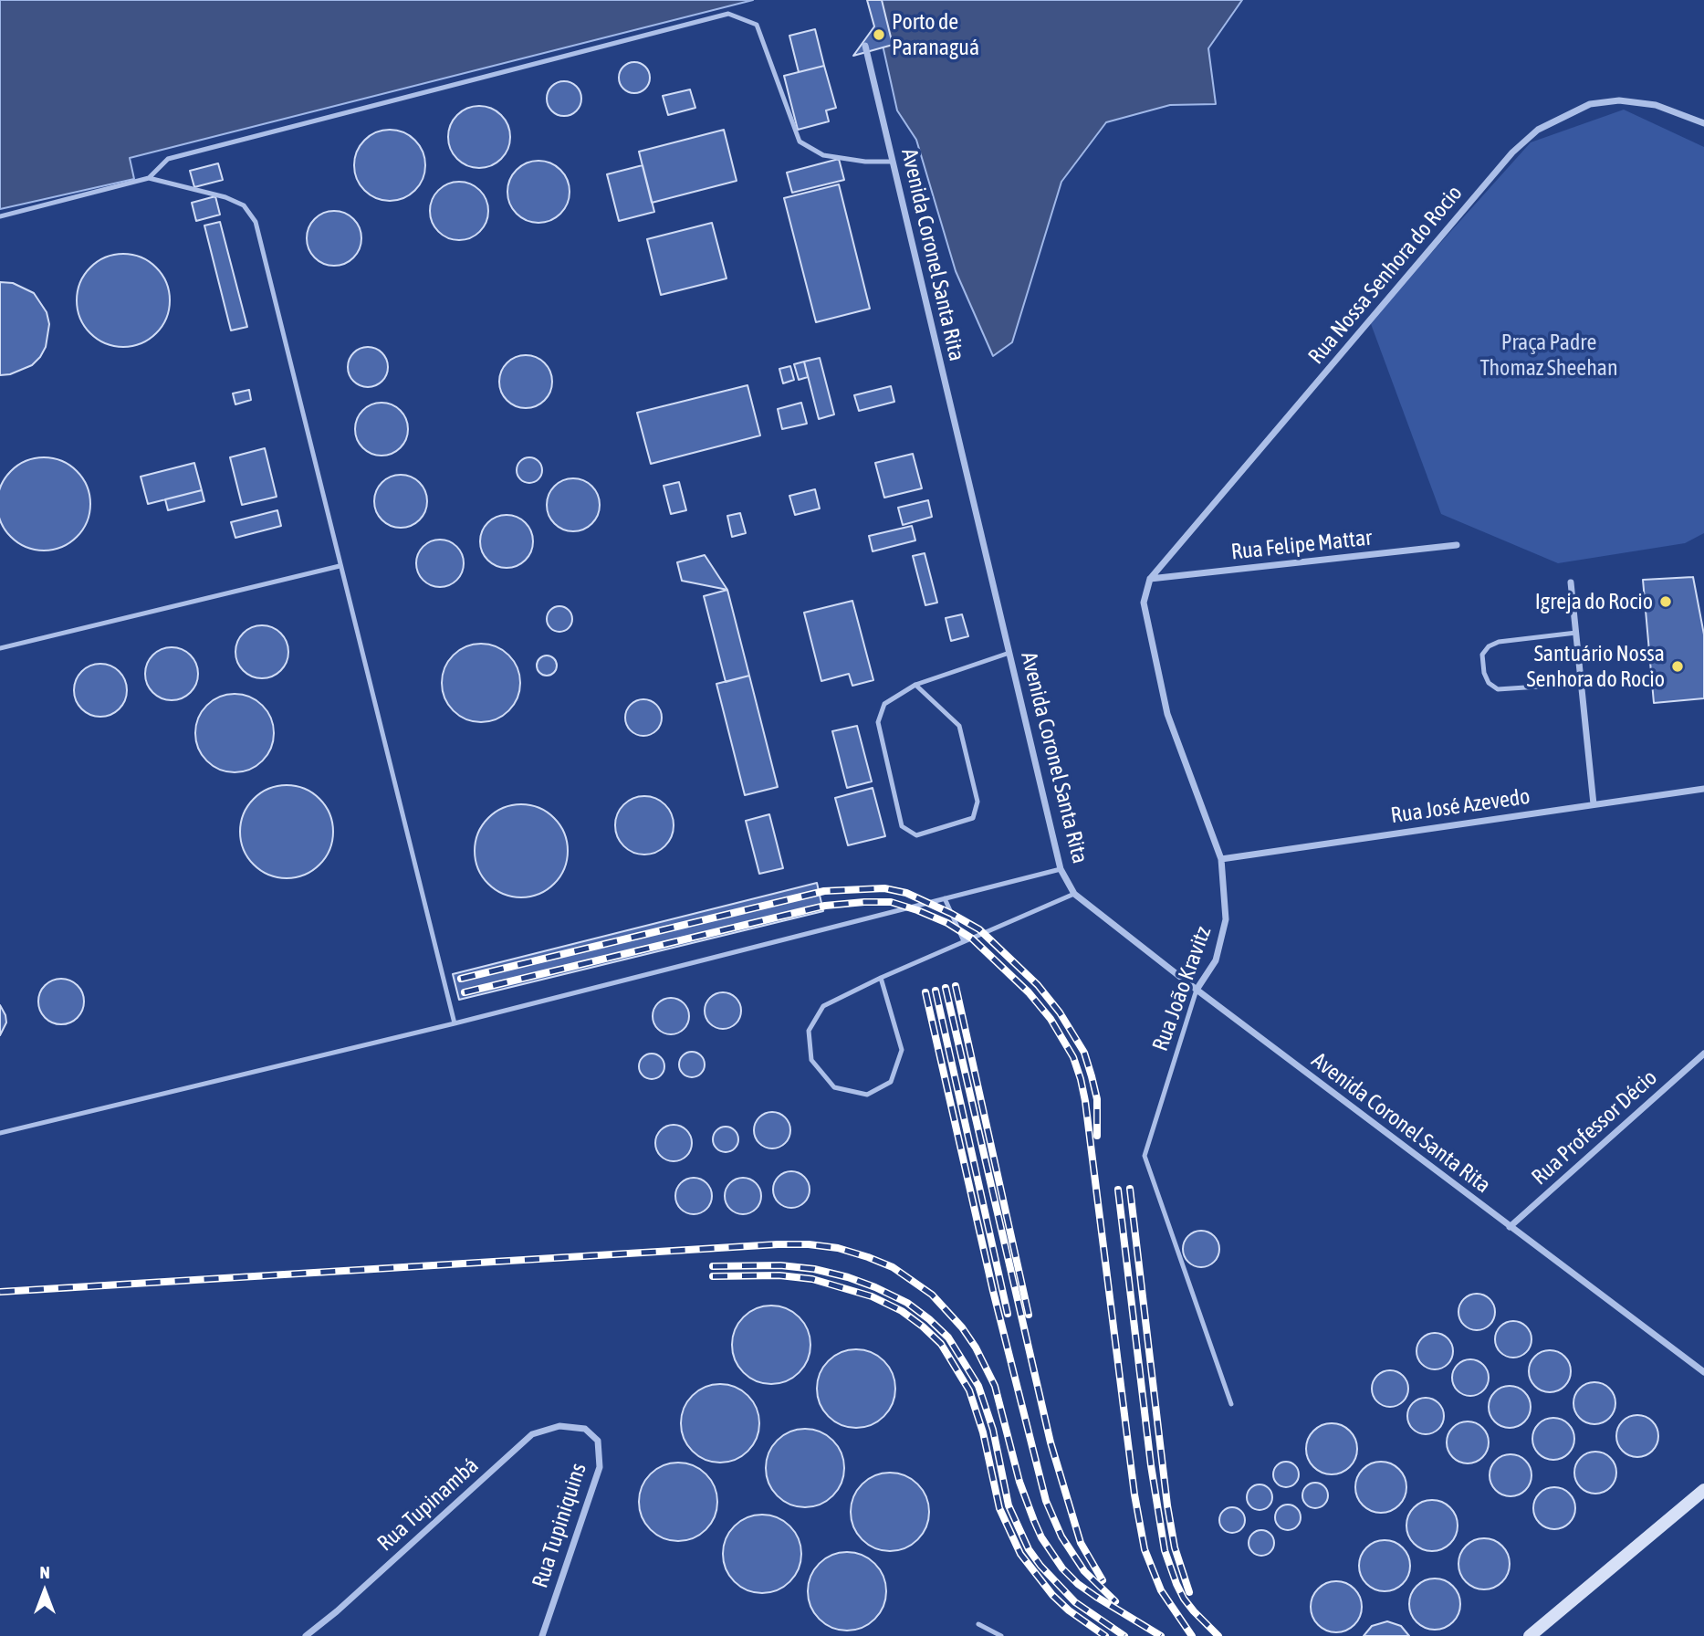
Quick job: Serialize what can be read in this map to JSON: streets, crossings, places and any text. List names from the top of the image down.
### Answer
{
  "streets": {
    "street": [
      "Avenida Coronel Santa Rita",
      "Rua Nossa Senhora do Rocio",
      "Rua Felipe Mattar",
      "Rua José Azevedo",
      "Rua João Kravitz",
      "Rua Professor Décio",
      "Rua Tupinambá",
      "Rua Tupiniquins"
    ]
  },
  "crossings": [
    ["Avenida Coronel Santa Rita", "Rua João Kravitz"],
    ["Avenida Coronel Santa Rita", "Rua Professor Décio"],
    ["Rua Nossa Senhora do Rocio", "Rua Felipe Mattar"],
    ["Rua Nossa Senhora do Rocio", "Rua João Kravitz"],
    ["Rua Felipe Mattar", "Rua João Kravitz"],
    ["Rua José Azevedo", "Rua João Kravitz"],
    ["Rua Tupinambá", "Rua Tupiniquins"]
  ],
  "parks": ["Praça Padre Thomaz Sheehan"],
  "places": ["Porto de Paranaguá", "Igreja do Rocio", "Santuário Nossa Senhora do Rocio"],
  "north": "top"
}
